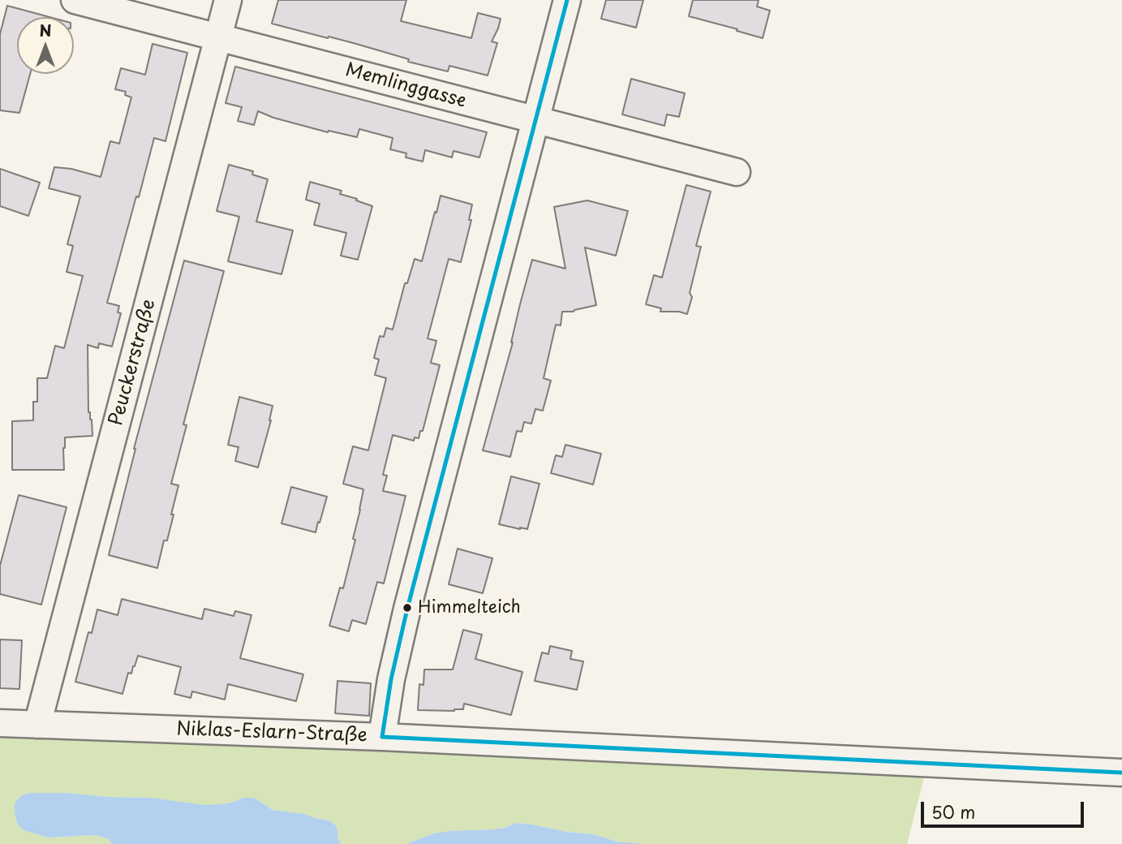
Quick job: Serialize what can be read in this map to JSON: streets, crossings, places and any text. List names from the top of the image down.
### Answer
{
  "streets": {
    "street": ["Memlinggasse", "Peuckerstraße", "Niklas-Eslarn-Straße"]
  },
  "crossings": [
    ["Memlinggasse", "Peuckerstraße"],
    ["Peuckerstraße", "Niklas-Eslarn-Straße"]
  ],
  "places": ["Himmelteich"],
  "scale_bar": "50 m",
  "north": "top"
}
